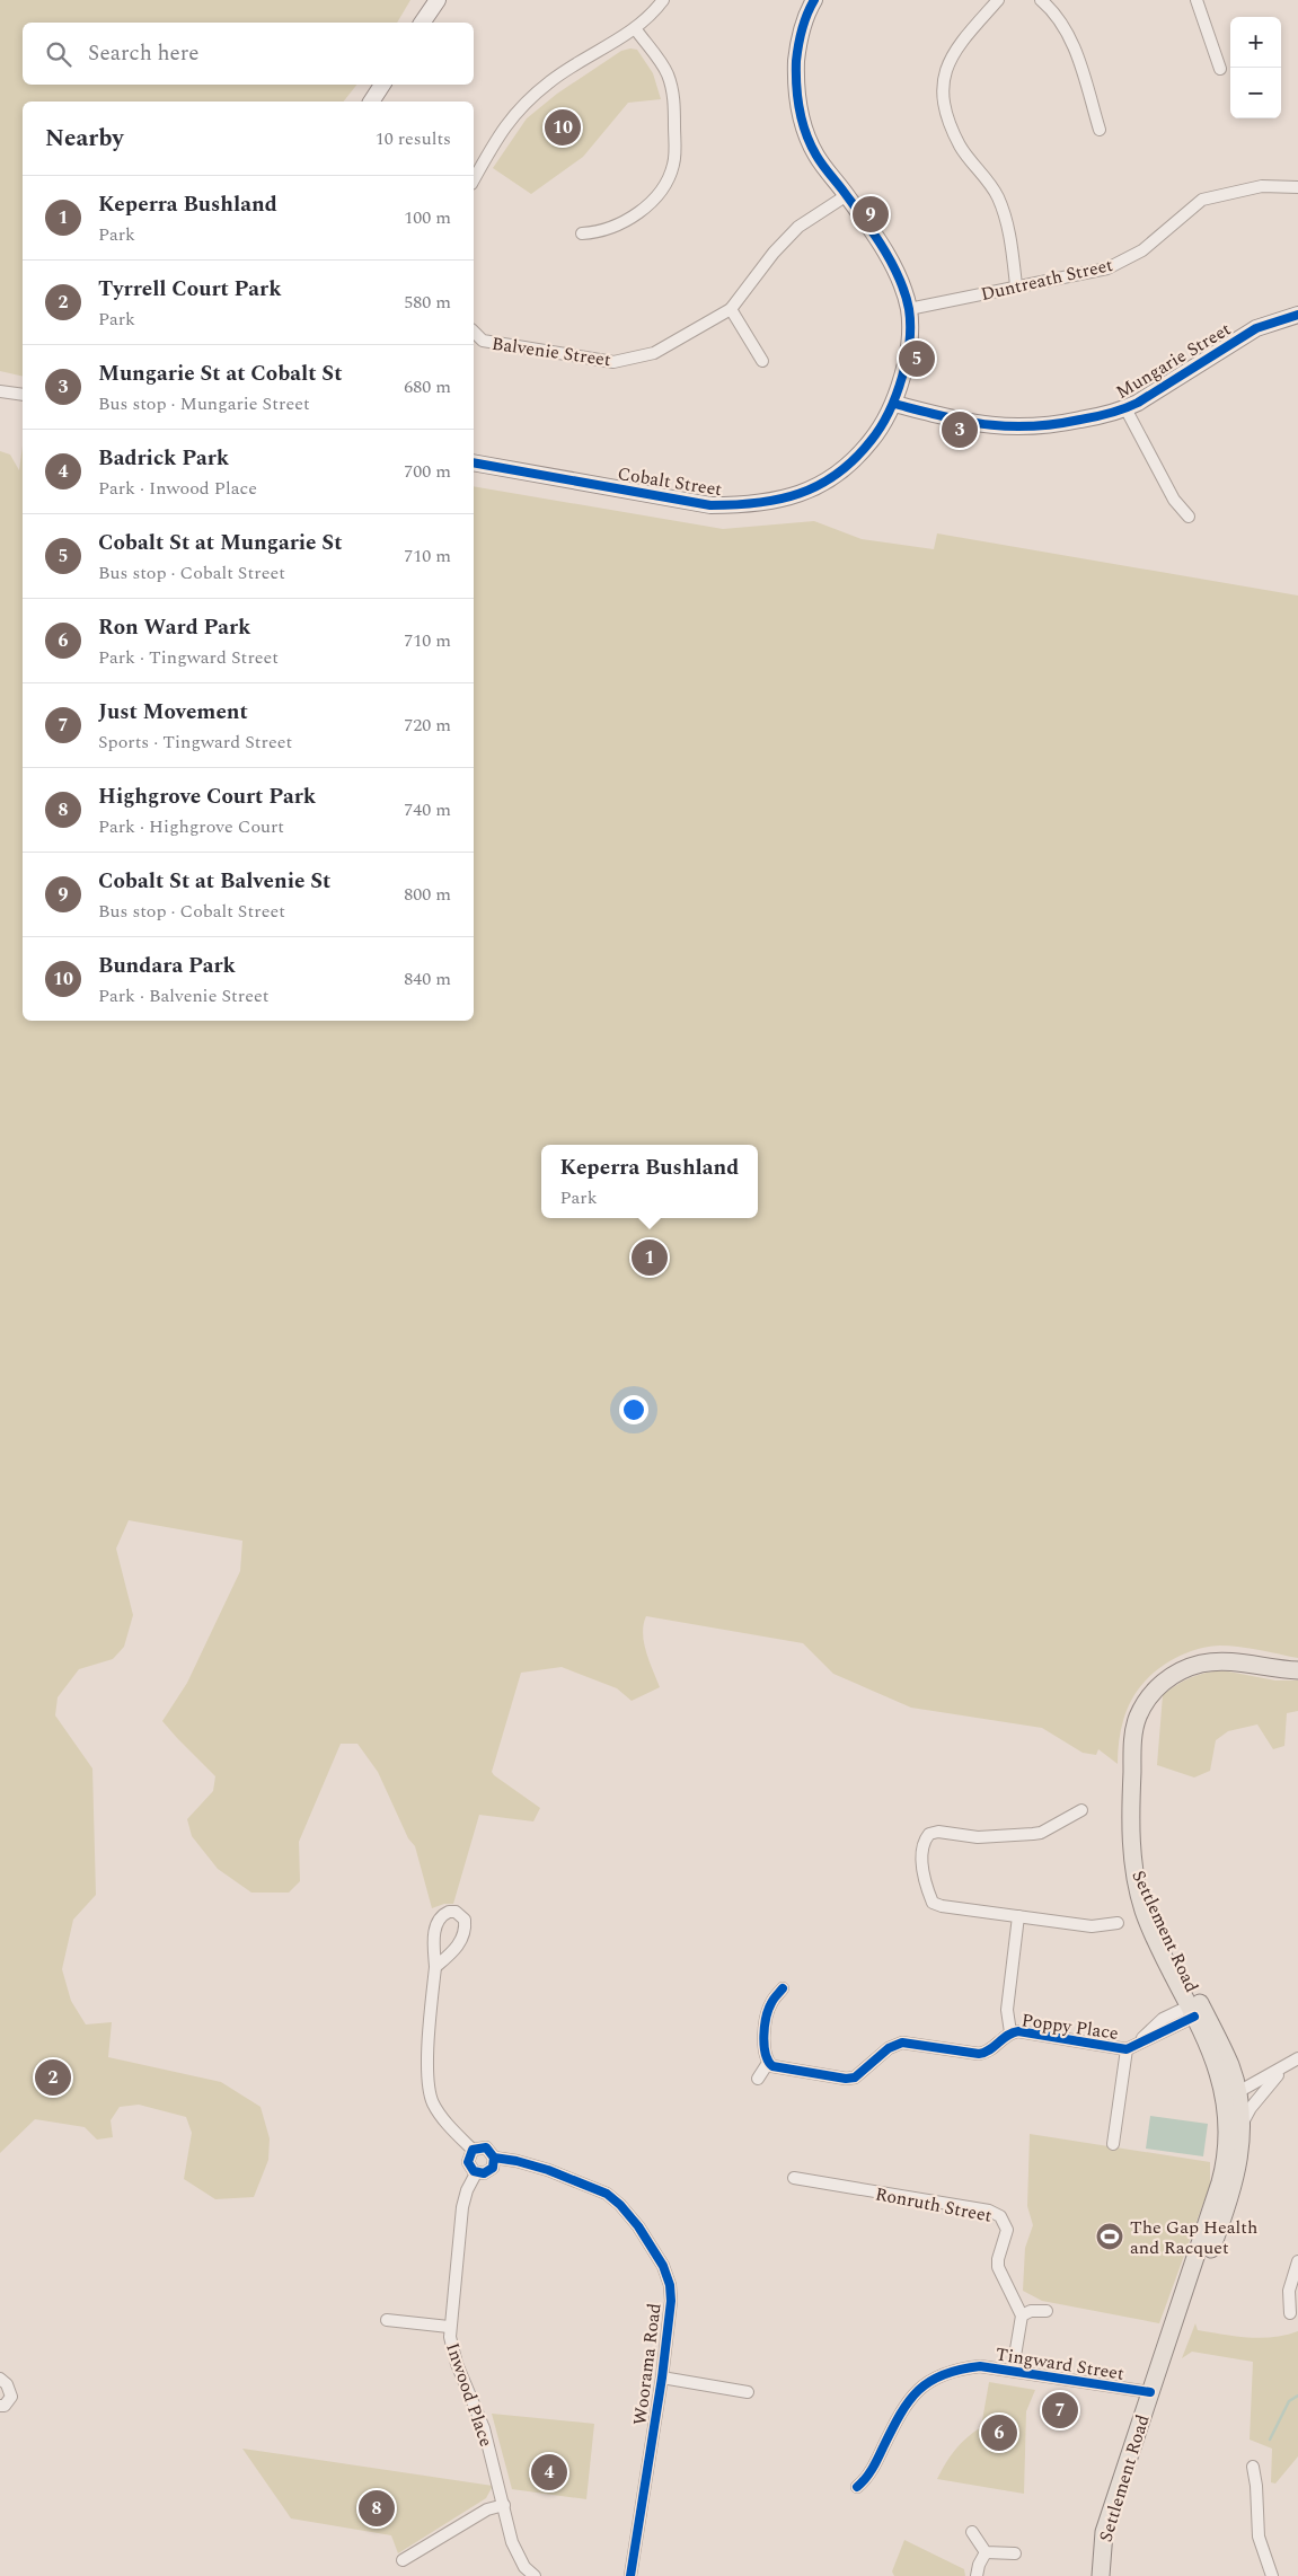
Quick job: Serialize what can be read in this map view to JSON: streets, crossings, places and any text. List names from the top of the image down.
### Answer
{
  "streets": {
    "main road": ["Settlement Road"],
    "street": [
      "Duntreath Street",
      "Balvenie Street",
      "Mungarie Street",
      "Cobalt Street",
      "Poppy Place",
      "Ronruth Street",
      "Tingward Street",
      "Woorama Road",
      "Inwood Place"
    ]
  },
  "crossings": [
    ["Duntreath Street", "Cobalt Street"],
    ["Balvenie Street", "Cobalt Street"],
    ["Mungarie Street", "Cobalt Street"],
    ["Settlement Road", "Poppy Place"],
    ["Settlement Road", "Tingward Street"],
    ["Woorama Road", "Inwood Place"]
  ],
  "places": {
    "sports": ["The Gap Health and Racquet"]
  },
  "page": {
    "map_buttons": ["+", "−"],
    "search": "Search here",
    "heading": ["Nearby", "10 results"],
    "pins": [
      "10",
      "9",
      "5",
      "3",
      "1",
      "2",
      "7",
      "6",
      "4",
      "8"
    ],
    "list": [
      {
        "mark": "1",
        "name": "Keperra Bushland",
        "note": "Park",
        "value": "100 m"
      },
      {
        "mark": "2",
        "name": "Tyrrell Court Park",
        "note": "Park",
        "value": "580 m"
      },
      {
        "mark": "3",
        "name": "Mungarie St at Cobalt St",
        "note": "Bus stop · Mungarie Street",
        "value": "680 m"
      },
      {
        "mark": "4",
        "name": "Badrick Park",
        "note": "Park · Inwood Place",
        "value": "700 m"
      },
      {
        "mark": "5",
        "name": "Cobalt St at Mungarie St",
        "note": "Bus stop · Cobalt Street",
        "value": "710 m"
      },
      {
        "mark": "6",
        "name": "Ron Ward Park",
        "note": "Park · Tingward Street",
        "value": "710 m"
      },
      {
        "mark": "7",
        "name": "Just Movement",
        "note": "Sports · Tingward Street",
        "value": "720 m"
      },
      {
        "mark": "8",
        "name": "Highgrove Court Park",
        "note": "Park · Highgrove Court",
        "value": "740 m"
      },
      {
        "mark": "9",
        "name": "Cobalt St at Balvenie St",
        "note": "Bus stop · Cobalt Street",
        "value": "800 m"
      },
      {
        "mark": "10",
        "name": "Bundara Park",
        "note": "Park · Balvenie Street",
        "value": "840 m"
      }
    ],
    "popup": ["Keperra Bushland", "Park"]
  }
}
